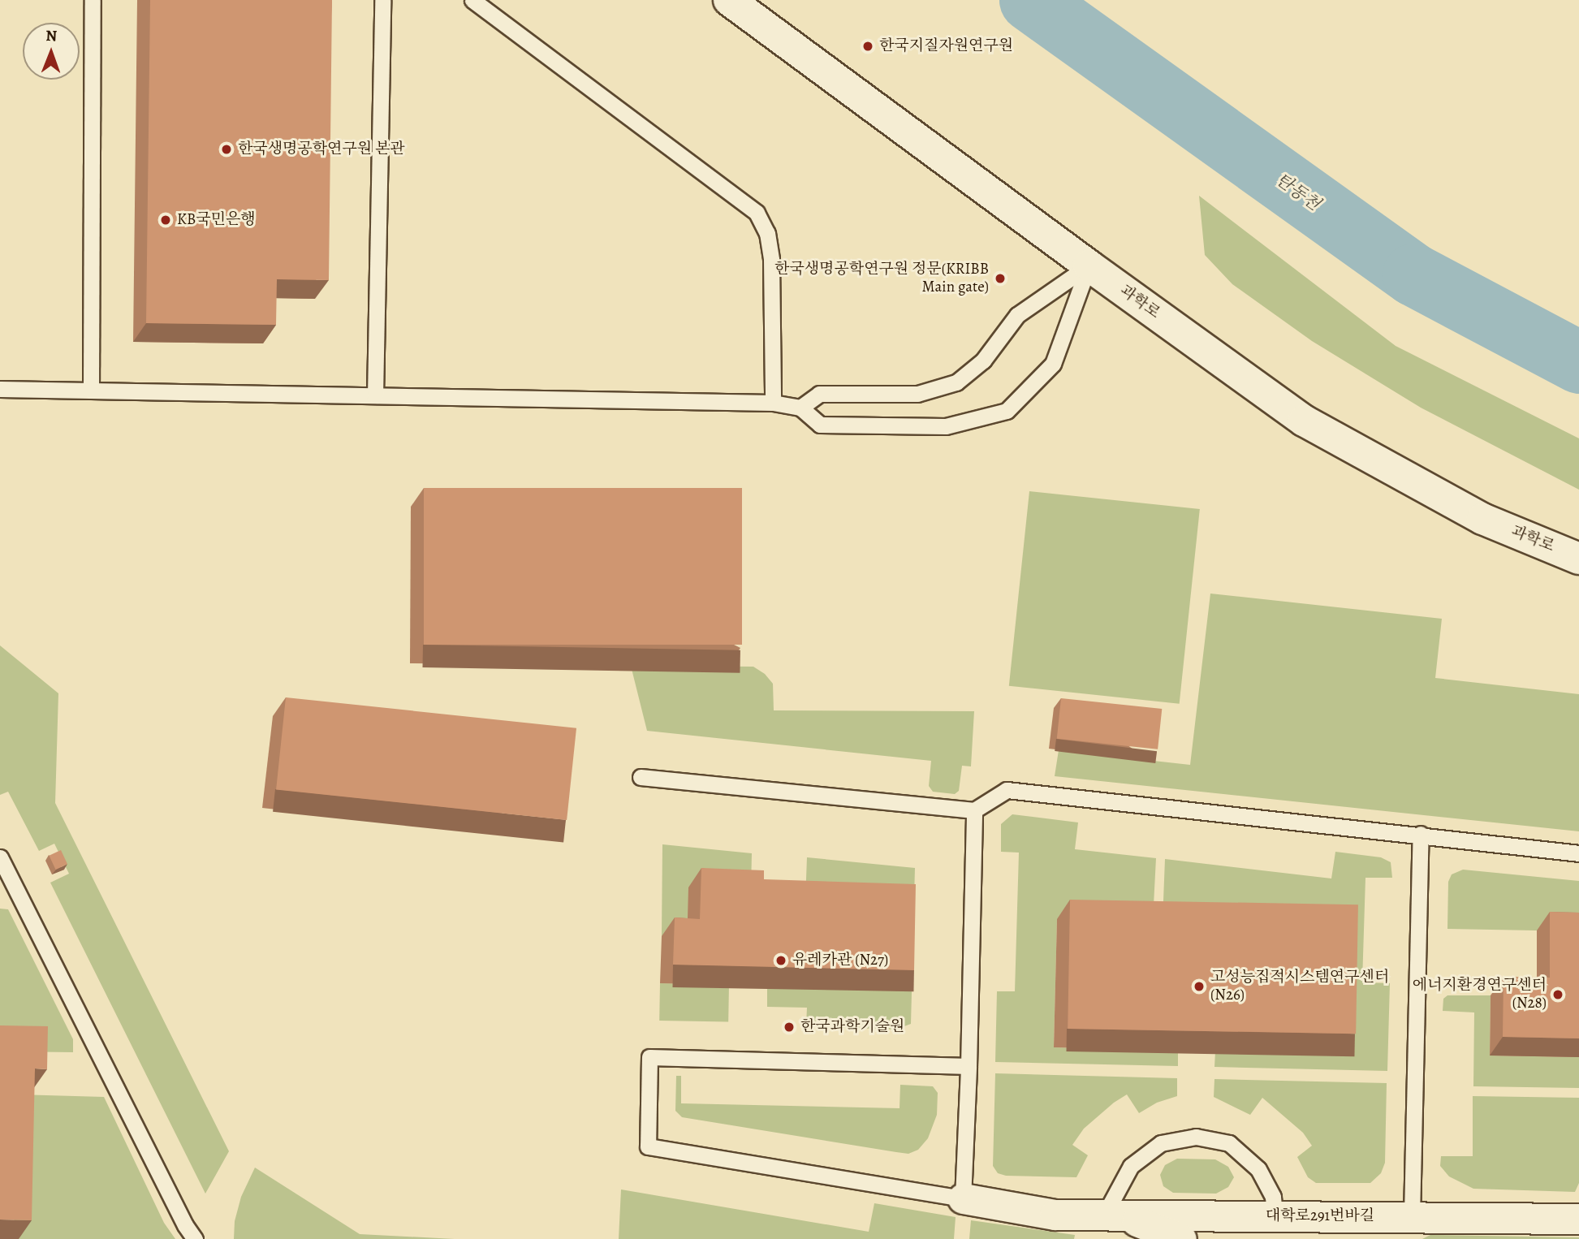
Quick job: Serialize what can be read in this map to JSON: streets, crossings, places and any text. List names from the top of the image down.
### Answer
{
  "streets": {
    "main road": ["과학로"],
    "street": ["대학로291번바길"]
  },
  "water": ["탄동천"],
  "places": [
    "한국지질자원연구원",
    "한국생명공학연구원 본관",
    "KB국민은행",
    "한국생명공학연구원 정문(KRIBB Main gate)",
    "유레카관 (N27)",
    "고성능집적시스템연구센터 (N26)",
    "에너지환경연구센터 (N28)",
    "한국과학기술원"
  ],
  "north": "top"
}
